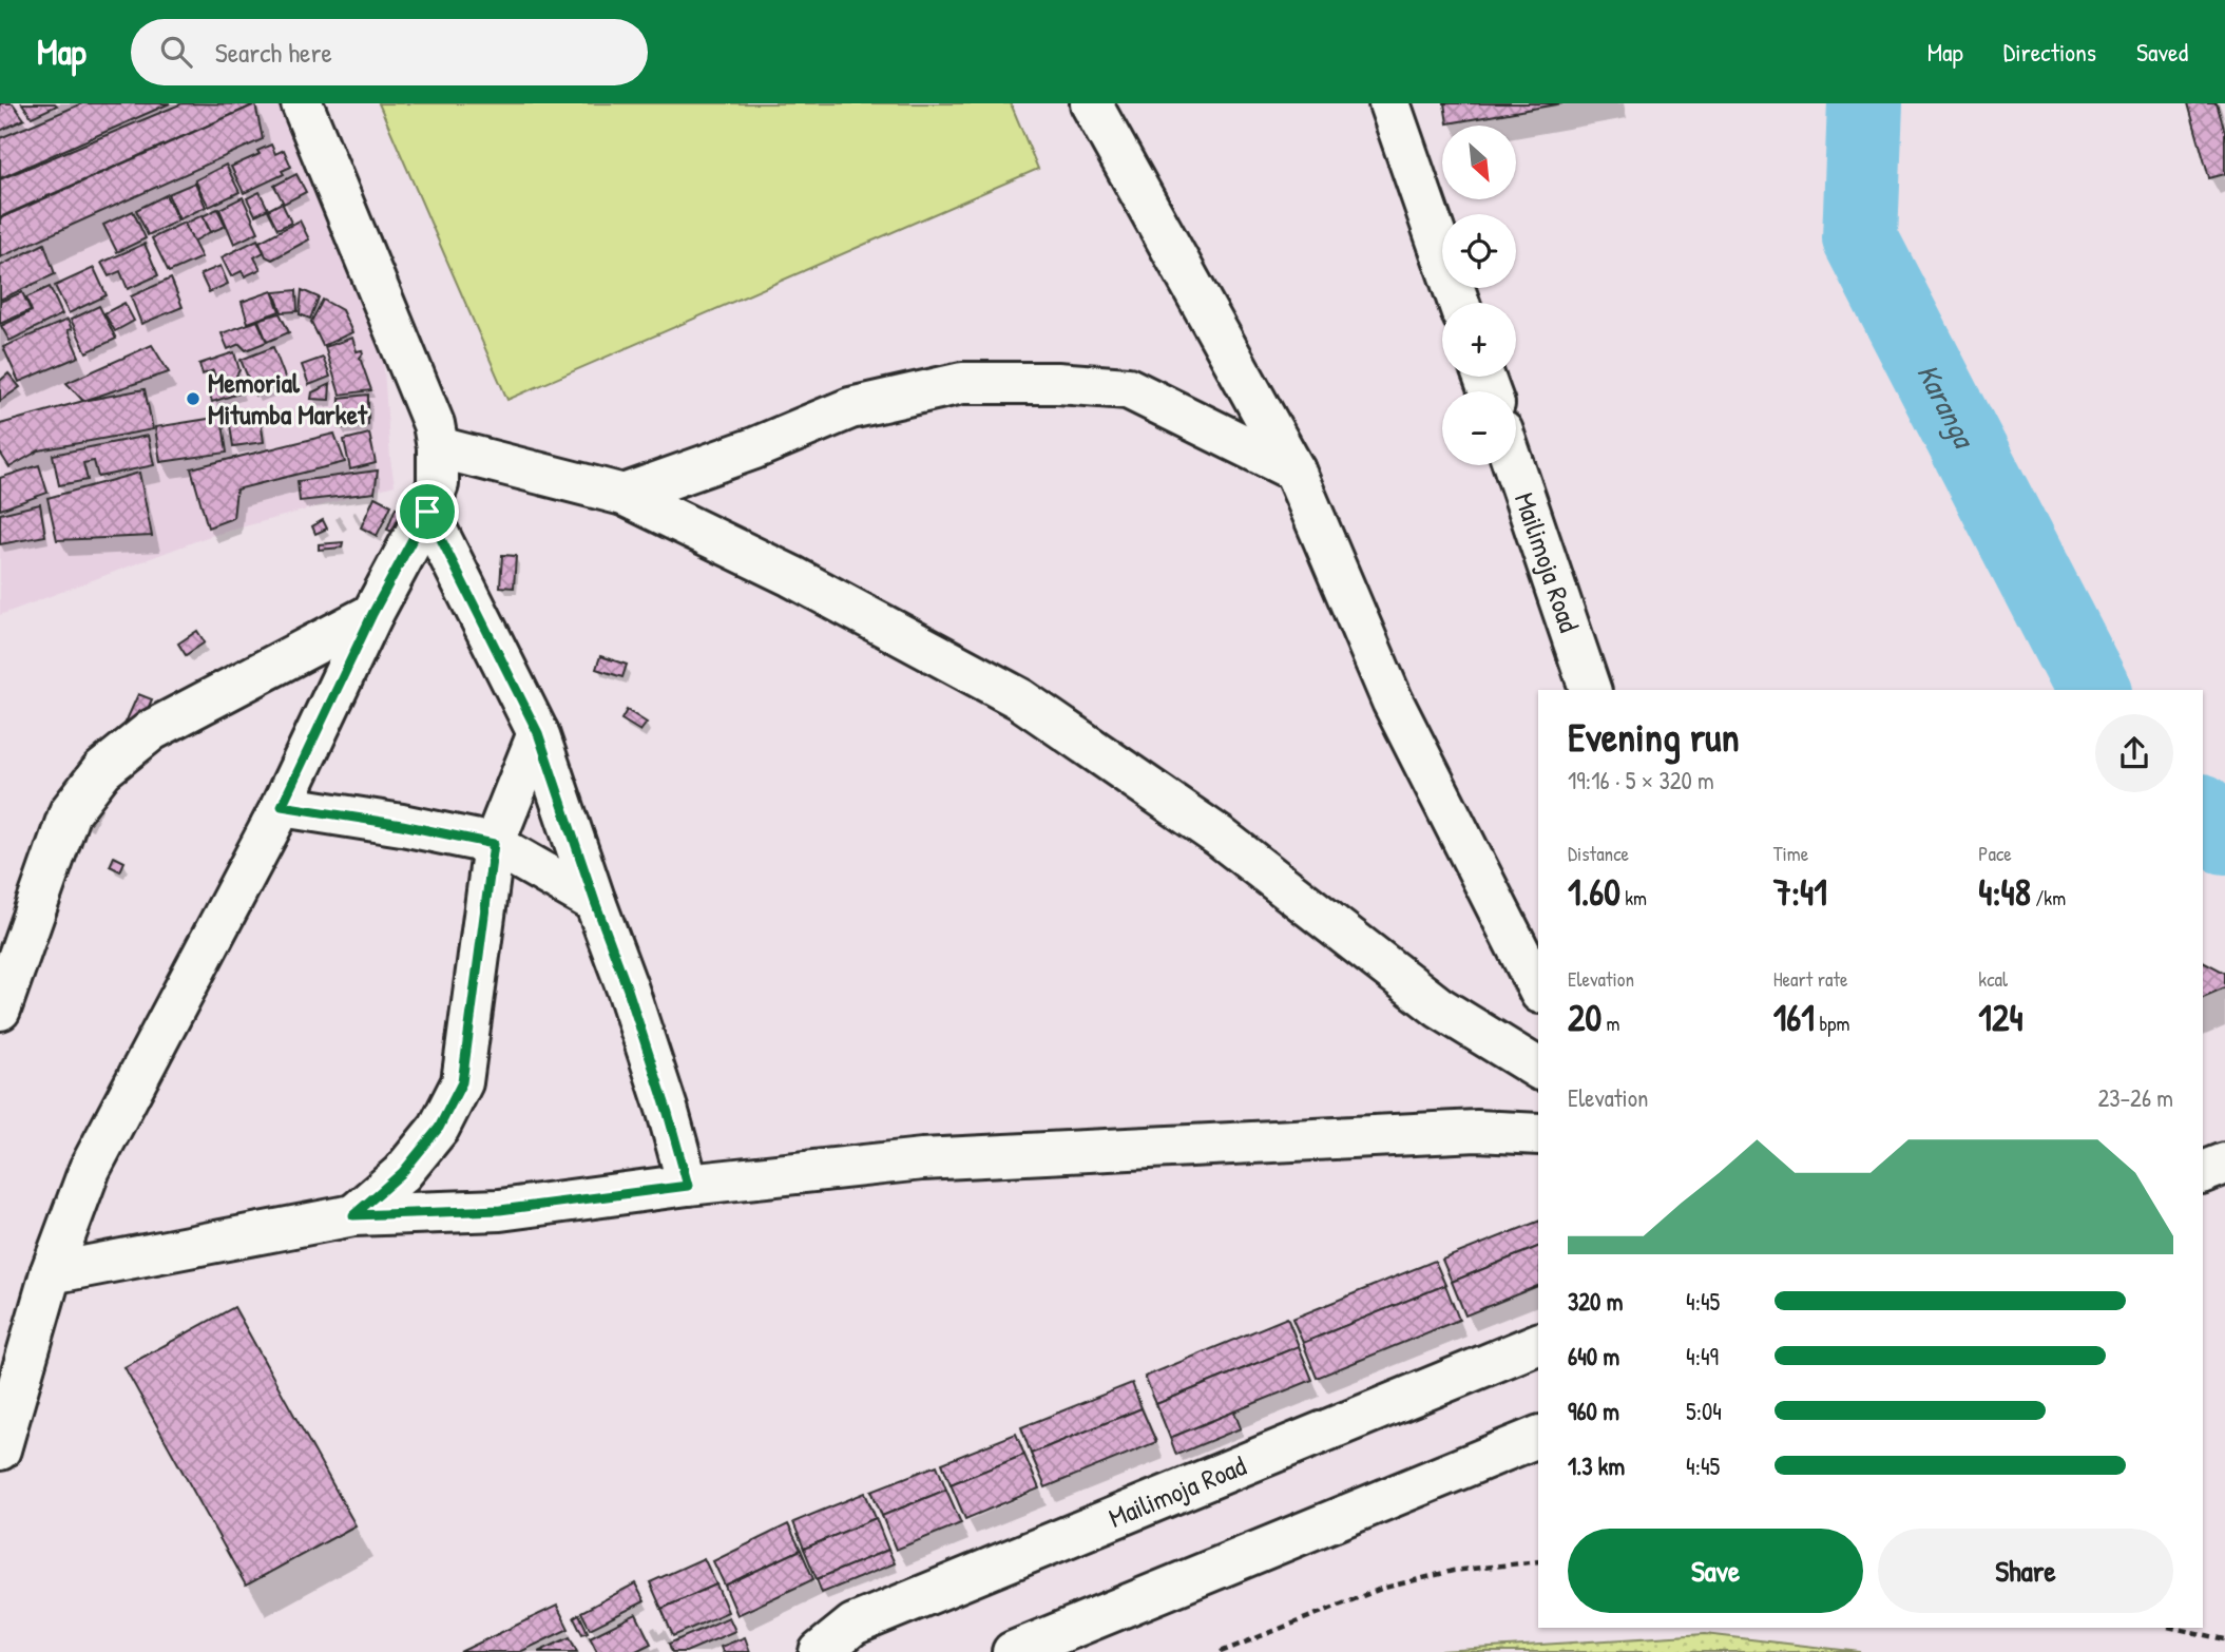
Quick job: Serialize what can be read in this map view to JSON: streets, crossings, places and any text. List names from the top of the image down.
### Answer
{
  "streets": {
    "main road": ["Mailimoja Road"]
  },
  "water": ["Karanga"],
  "places": ["Memorial Mitumba Market"],
  "north": "bottom right",
  "page": {
    "header": "Map",
    "search": "Search here",
    "nav": ["Map", "Directions", "Saved"],
    "map_buttons": ["+", "−"],
    "heading": ["Evening run", "19:16 · 5 × 320 m"],
    "stats": [
      ["Distance", "1.60 km"],
      ["Time", "7:41"],
      ["Pace", "4:48 /km"],
      ["Elevation", "20 m"],
      ["Heart rate", "161 bpm"],
      ["kcal", "124"]
    ],
    "chart": ["Elevation", "23–26 m"],
    "list": [
      {
        "name": "320 m",
        "note": "4:45"
      },
      {
        "name": "640 m",
        "note": "4:49"
      },
      {
        "name": "960 m",
        "note": "5:04"
      },
      {
        "name": "1.3 km",
        "note": "4:45"
      }
    ],
    "buttons": ["Save", "Share"]
  }
}
